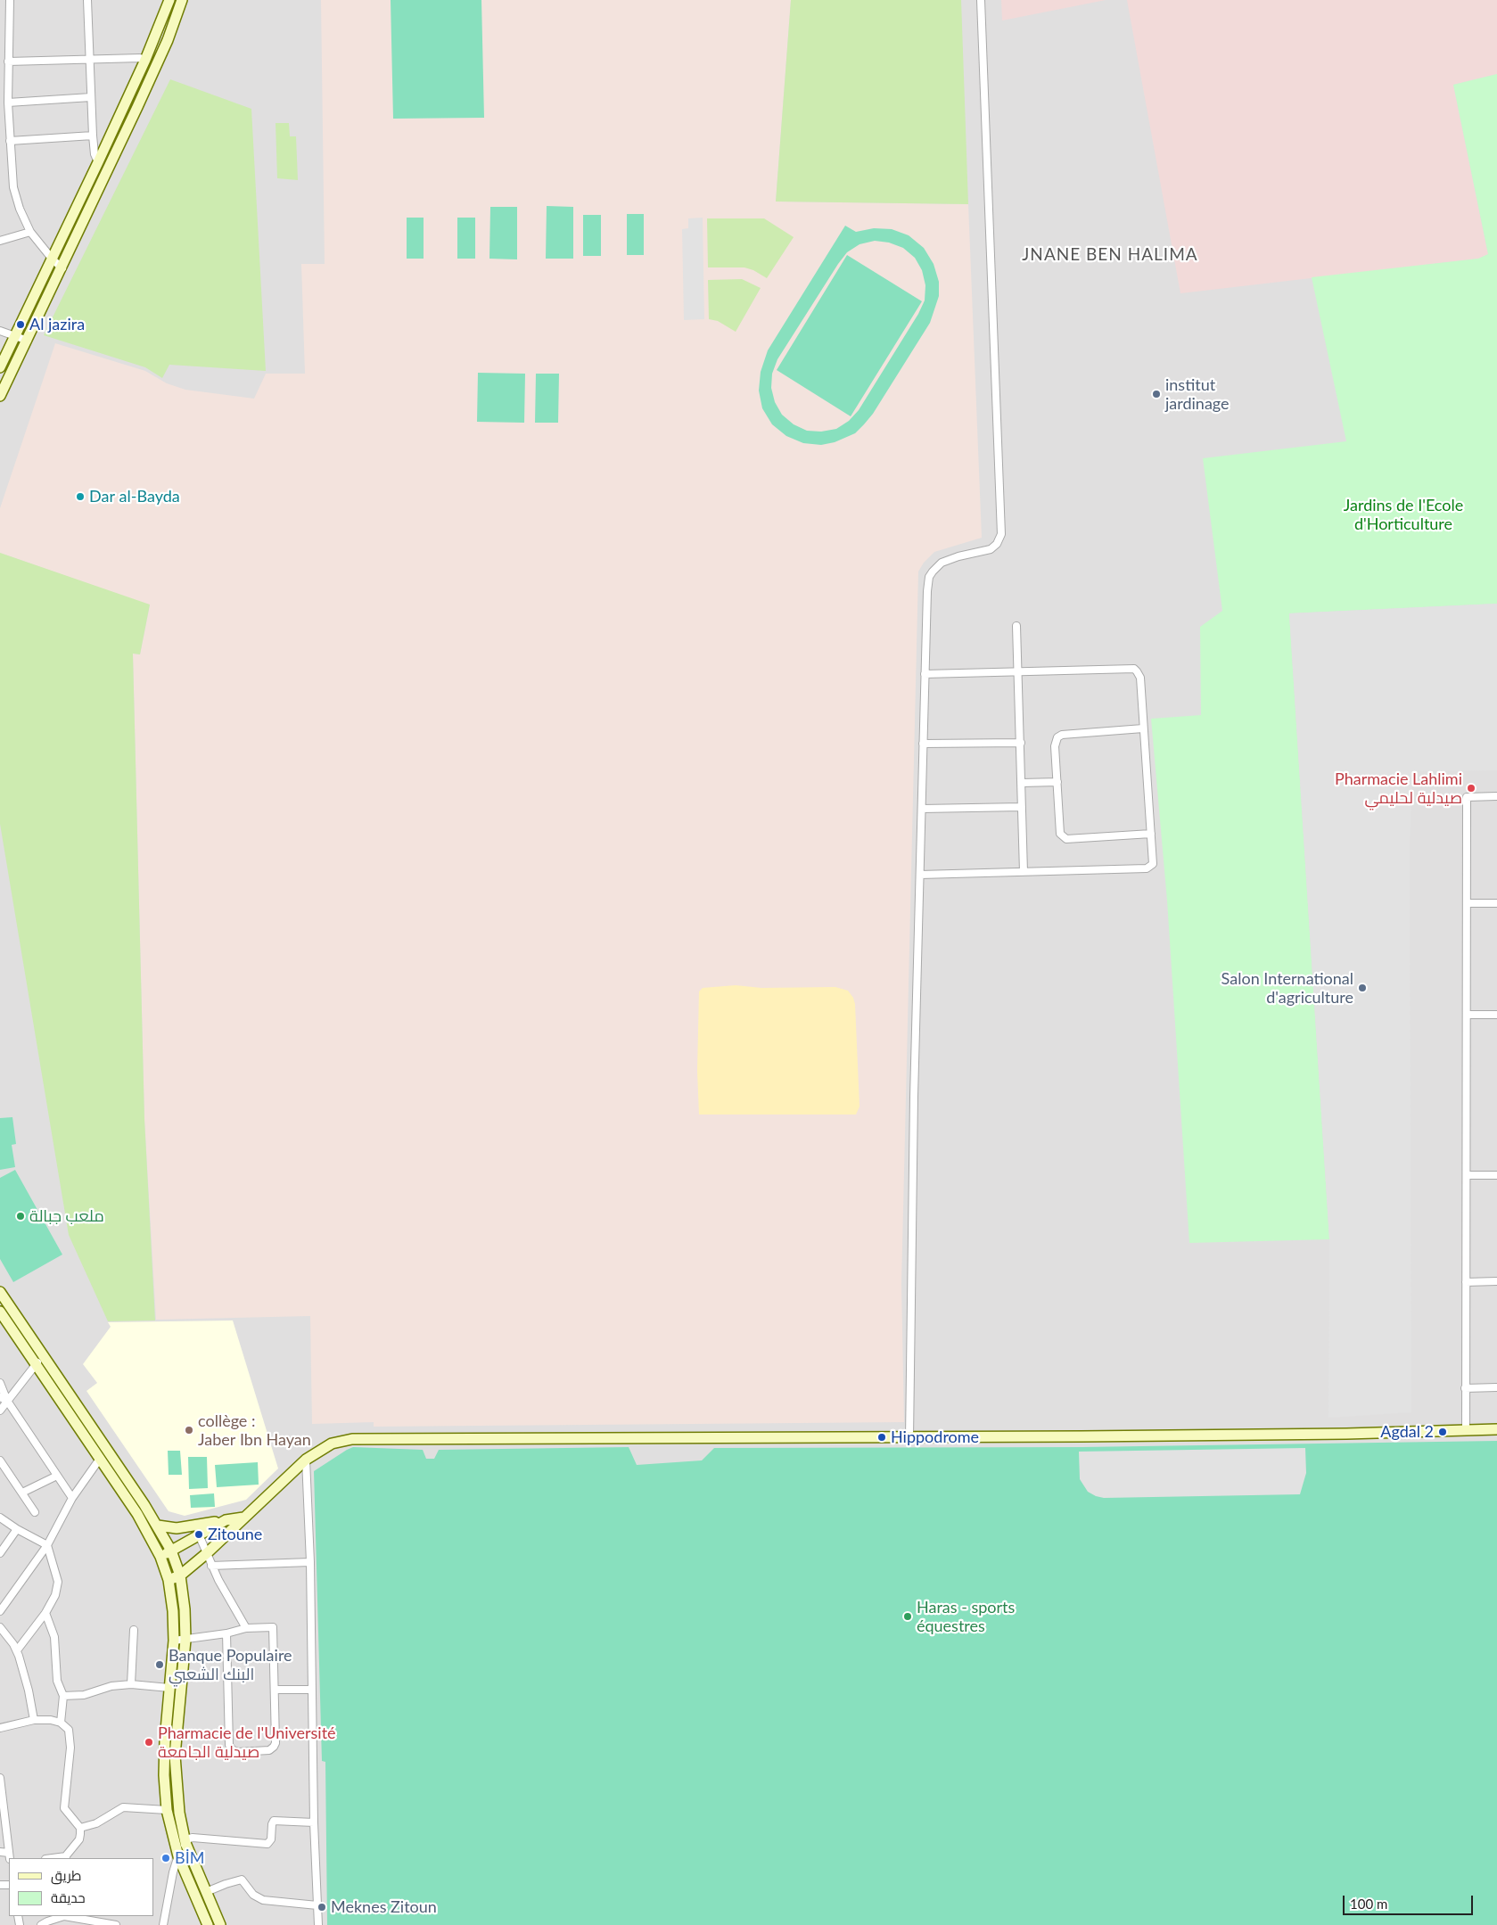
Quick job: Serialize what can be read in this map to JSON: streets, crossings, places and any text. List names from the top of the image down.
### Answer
{
  "districts": ["JNANE BEN HALIMA"],
  "parks": ["Jardins de I'Ecole d'Horticulture"],
  "places": [
    "Al jazira",
    "institut jardinage",
    "Dar al-Bayda",
    "Pharmacie Lahlimi صيدلية لحليمي",
    "Salon International d'agriculture",
    "ملعب جبالة",
    "collège : Jaber Ibn Hayan",
    "Agdal 2",
    "Hippodrome",
    "Zitoune",
    "Haras - sports équestres",
    "Banque Populaire البنك الشعبي",
    "Pharmacie de l'Université صيدلية الجامعة",
    "BİM",
    "Meknes Zitoun"
  ],
  "legend": ["طريق", "حديقة"],
  "scale_bar": "100 m"
}
